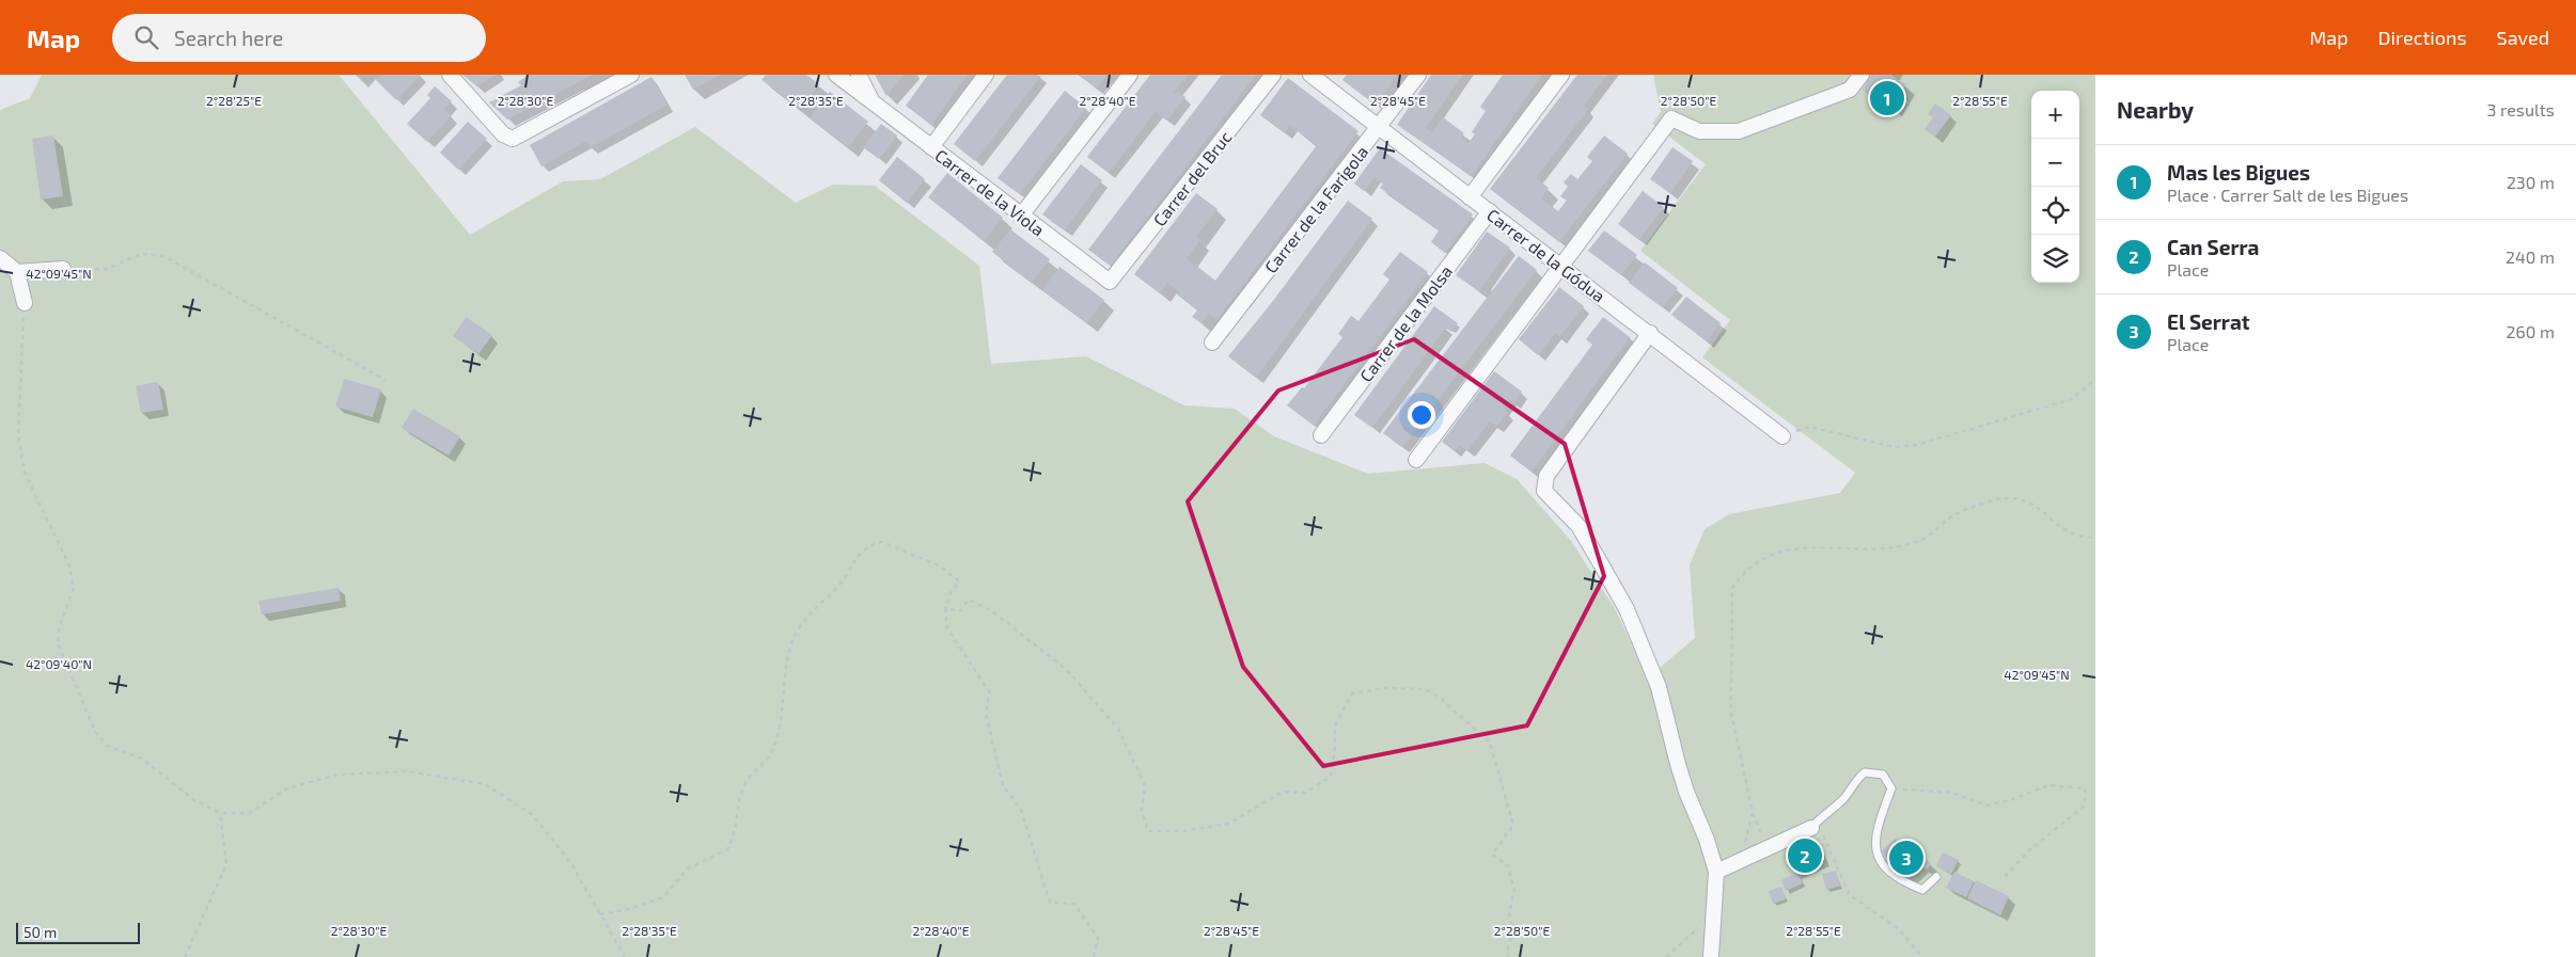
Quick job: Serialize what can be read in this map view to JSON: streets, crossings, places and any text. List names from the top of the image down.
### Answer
{
  "streets": {
    "street": [
      "Carrer del Bruc",
      "Carrer de la Viola",
      "Carrer de la Farigola",
      "Carrer de la Gódua",
      "Carrer de la Molsa"
    ]
  },
  "crossings": [
    ["Carrer del Bruc", "Carrer de la Viola"],
    ["Carrer de la Farigola", "Carrer de la Gódua"],
    ["Carrer de la Gódua", "Carrer de la Molsa"]
  ],
  "scale_bar": "50 m",
  "page": {
    "header": "Map",
    "search": "Search here",
    "nav": ["Map", "Directions", "Saved"],
    "heading": ["Nearby", "3 results"],
    "pins": ["1", "2", "3"],
    "map_buttons": ["+", "−"],
    "list": [
      {
        "mark": "1",
        "name": "Mas les Bigues",
        "note": "Place · Carrer Salt de les Bigues",
        "value": "230 m"
      },
      {
        "mark": "2",
        "name": "Can Serra",
        "note": "Place",
        "value": "240 m"
      },
      {
        "mark": "3",
        "name": "El Serrat",
        "note": "Place",
        "value": "260 m"
      }
    ],
    "scale": "50 m"
  },
  "coordinates": [
    "2°28'25\"E",
    "2°28'30\"E",
    "2°28'35\"E",
    "2°28'40\"E",
    "2°28'45\"E",
    "2°28'50\"E",
    "2°28'55\"E",
    "42°09'45\"N",
    "42°09'40\"N"
  ]
}
